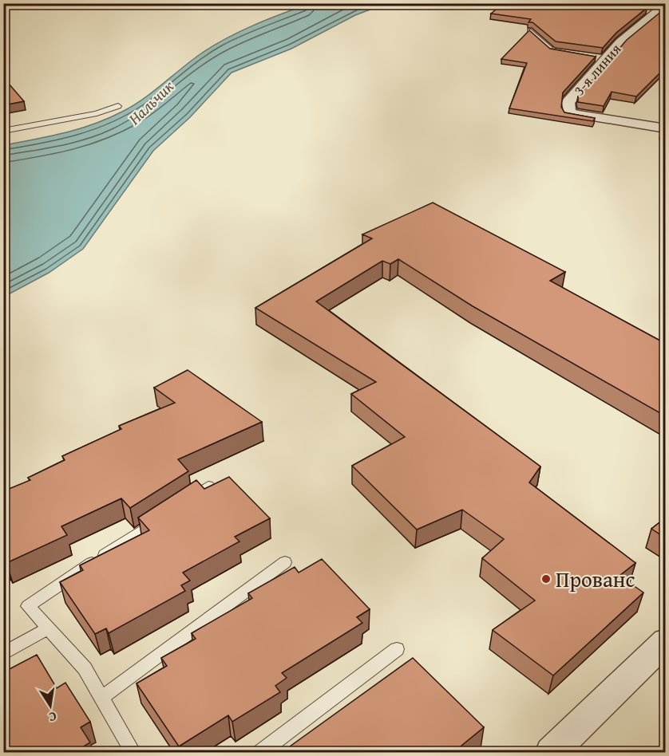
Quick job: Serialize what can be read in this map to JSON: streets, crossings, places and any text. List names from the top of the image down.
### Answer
{
  "streets": {
    "street": ["3-я линия"]
  },
  "water": ["Нальчик"],
  "places": ["Прованс"],
  "north": "bottom"
}
